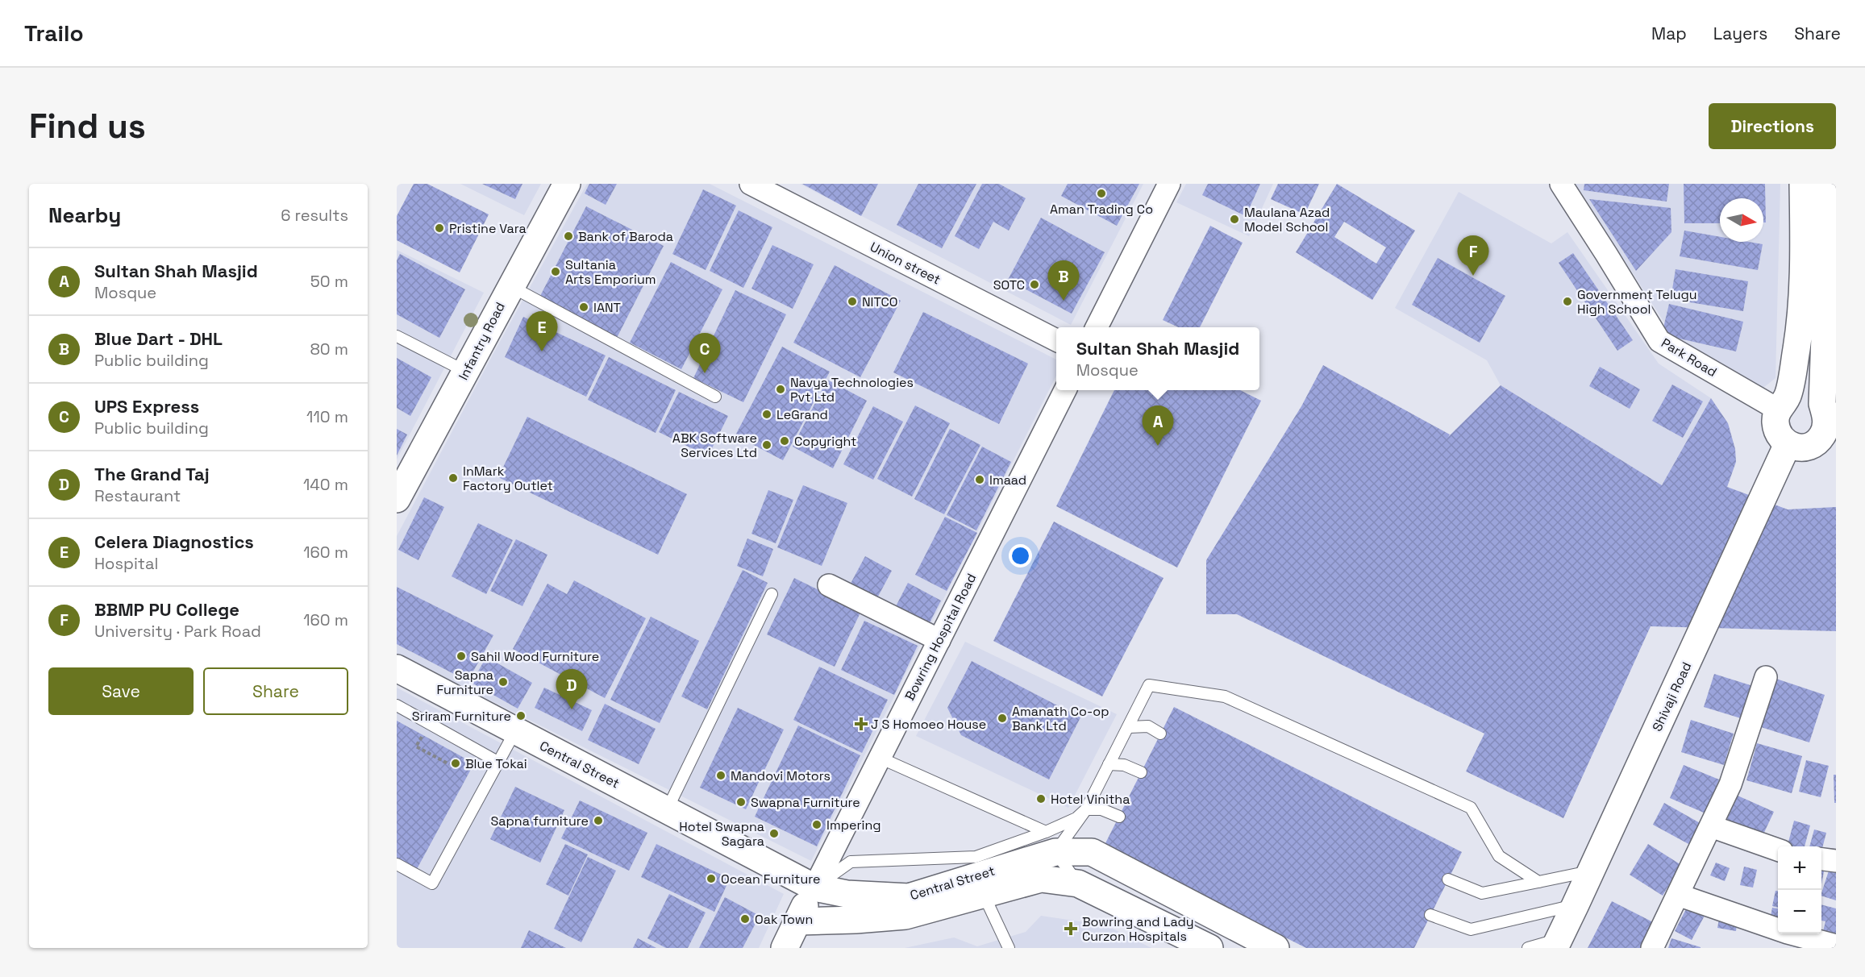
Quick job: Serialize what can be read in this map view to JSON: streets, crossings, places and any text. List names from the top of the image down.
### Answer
{
  "streets": {
    "street": [
      "Union street",
      "Infantry Road",
      "Park Road",
      "Bowring Hospital Road",
      "Shivaji Road",
      "Central Street"
    ]
  },
  "crossings": [
    ["Park Road", "Shivaji Road"],
    ["Bowring Hospital Road", "Central Street"]
  ],
  "places": {
    "other": [
      "Aman Trading Co",
      "Maulana Azad Model School",
      "Pristine Vara",
      "Bank of Baroda",
      "Sultania Arts Emporium",
      "SOTC",
      "NITCO",
      "Government Telugu High School",
      "IANT",
      "Navya Technologies Pvt Ltd",
      "LeGrand",
      "Copyright",
      "ABK Software Services Ltd",
      "InMark Factory Outlet",
      "Imaad",
      "Sahil Wood Furniture",
      "Sapna Furniture",
      "Sriram Furniture",
      "Amanath Co-op Bank Ltd",
      "Blue Tokai",
      "Mandovi Motors",
      "Hotel Vinitha",
      "Swapna Furniture",
      "Sapna furniture",
      "Impering",
      "Hotel Swapna Sagara",
      "Ocean Furniture",
      "Oak Town"
    ],
    "health": ["J S Homoeo House", "Bowring and Lady Curzon Hospitals"]
  },
  "north": "right",
  "page": {
    "header": "Trailo",
    "nav": ["Map", "Layers", "Share"],
    "buttons": [
      "Directions",
      ["Save", "Share"]
    ],
    "title": "Find us",
    "heading": ["Nearby", "6 results"],
    "pins": [
      "F",
      "B",
      "E",
      "C",
      "A",
      "D"
    ],
    "list": [
      {
        "mark": "A",
        "name": "Sultan Shah Masjid",
        "note": "Mosque",
        "value": "50 m"
      },
      {
        "mark": "B",
        "name": "Blue Dart - DHL",
        "note": "Public building",
        "value": "80 m"
      },
      {
        "mark": "C",
        "name": "UPS Express",
        "note": "Public building",
        "value": "110 m"
      },
      {
        "mark": "D",
        "name": "The Grand Taj",
        "note": "Restaurant",
        "value": "140 m"
      },
      {
        "mark": "E",
        "name": "Celera Diagnostics",
        "note": "Hospital",
        "value": "160 m"
      },
      {
        "mark": "F",
        "name": "BBMP PU College",
        "note": "University · Park Road",
        "value": "160 m"
      }
    ],
    "popup": ["Sultan Shah Masjid", "Mosque"],
    "map_buttons": ["+", "−"]
  }
}
